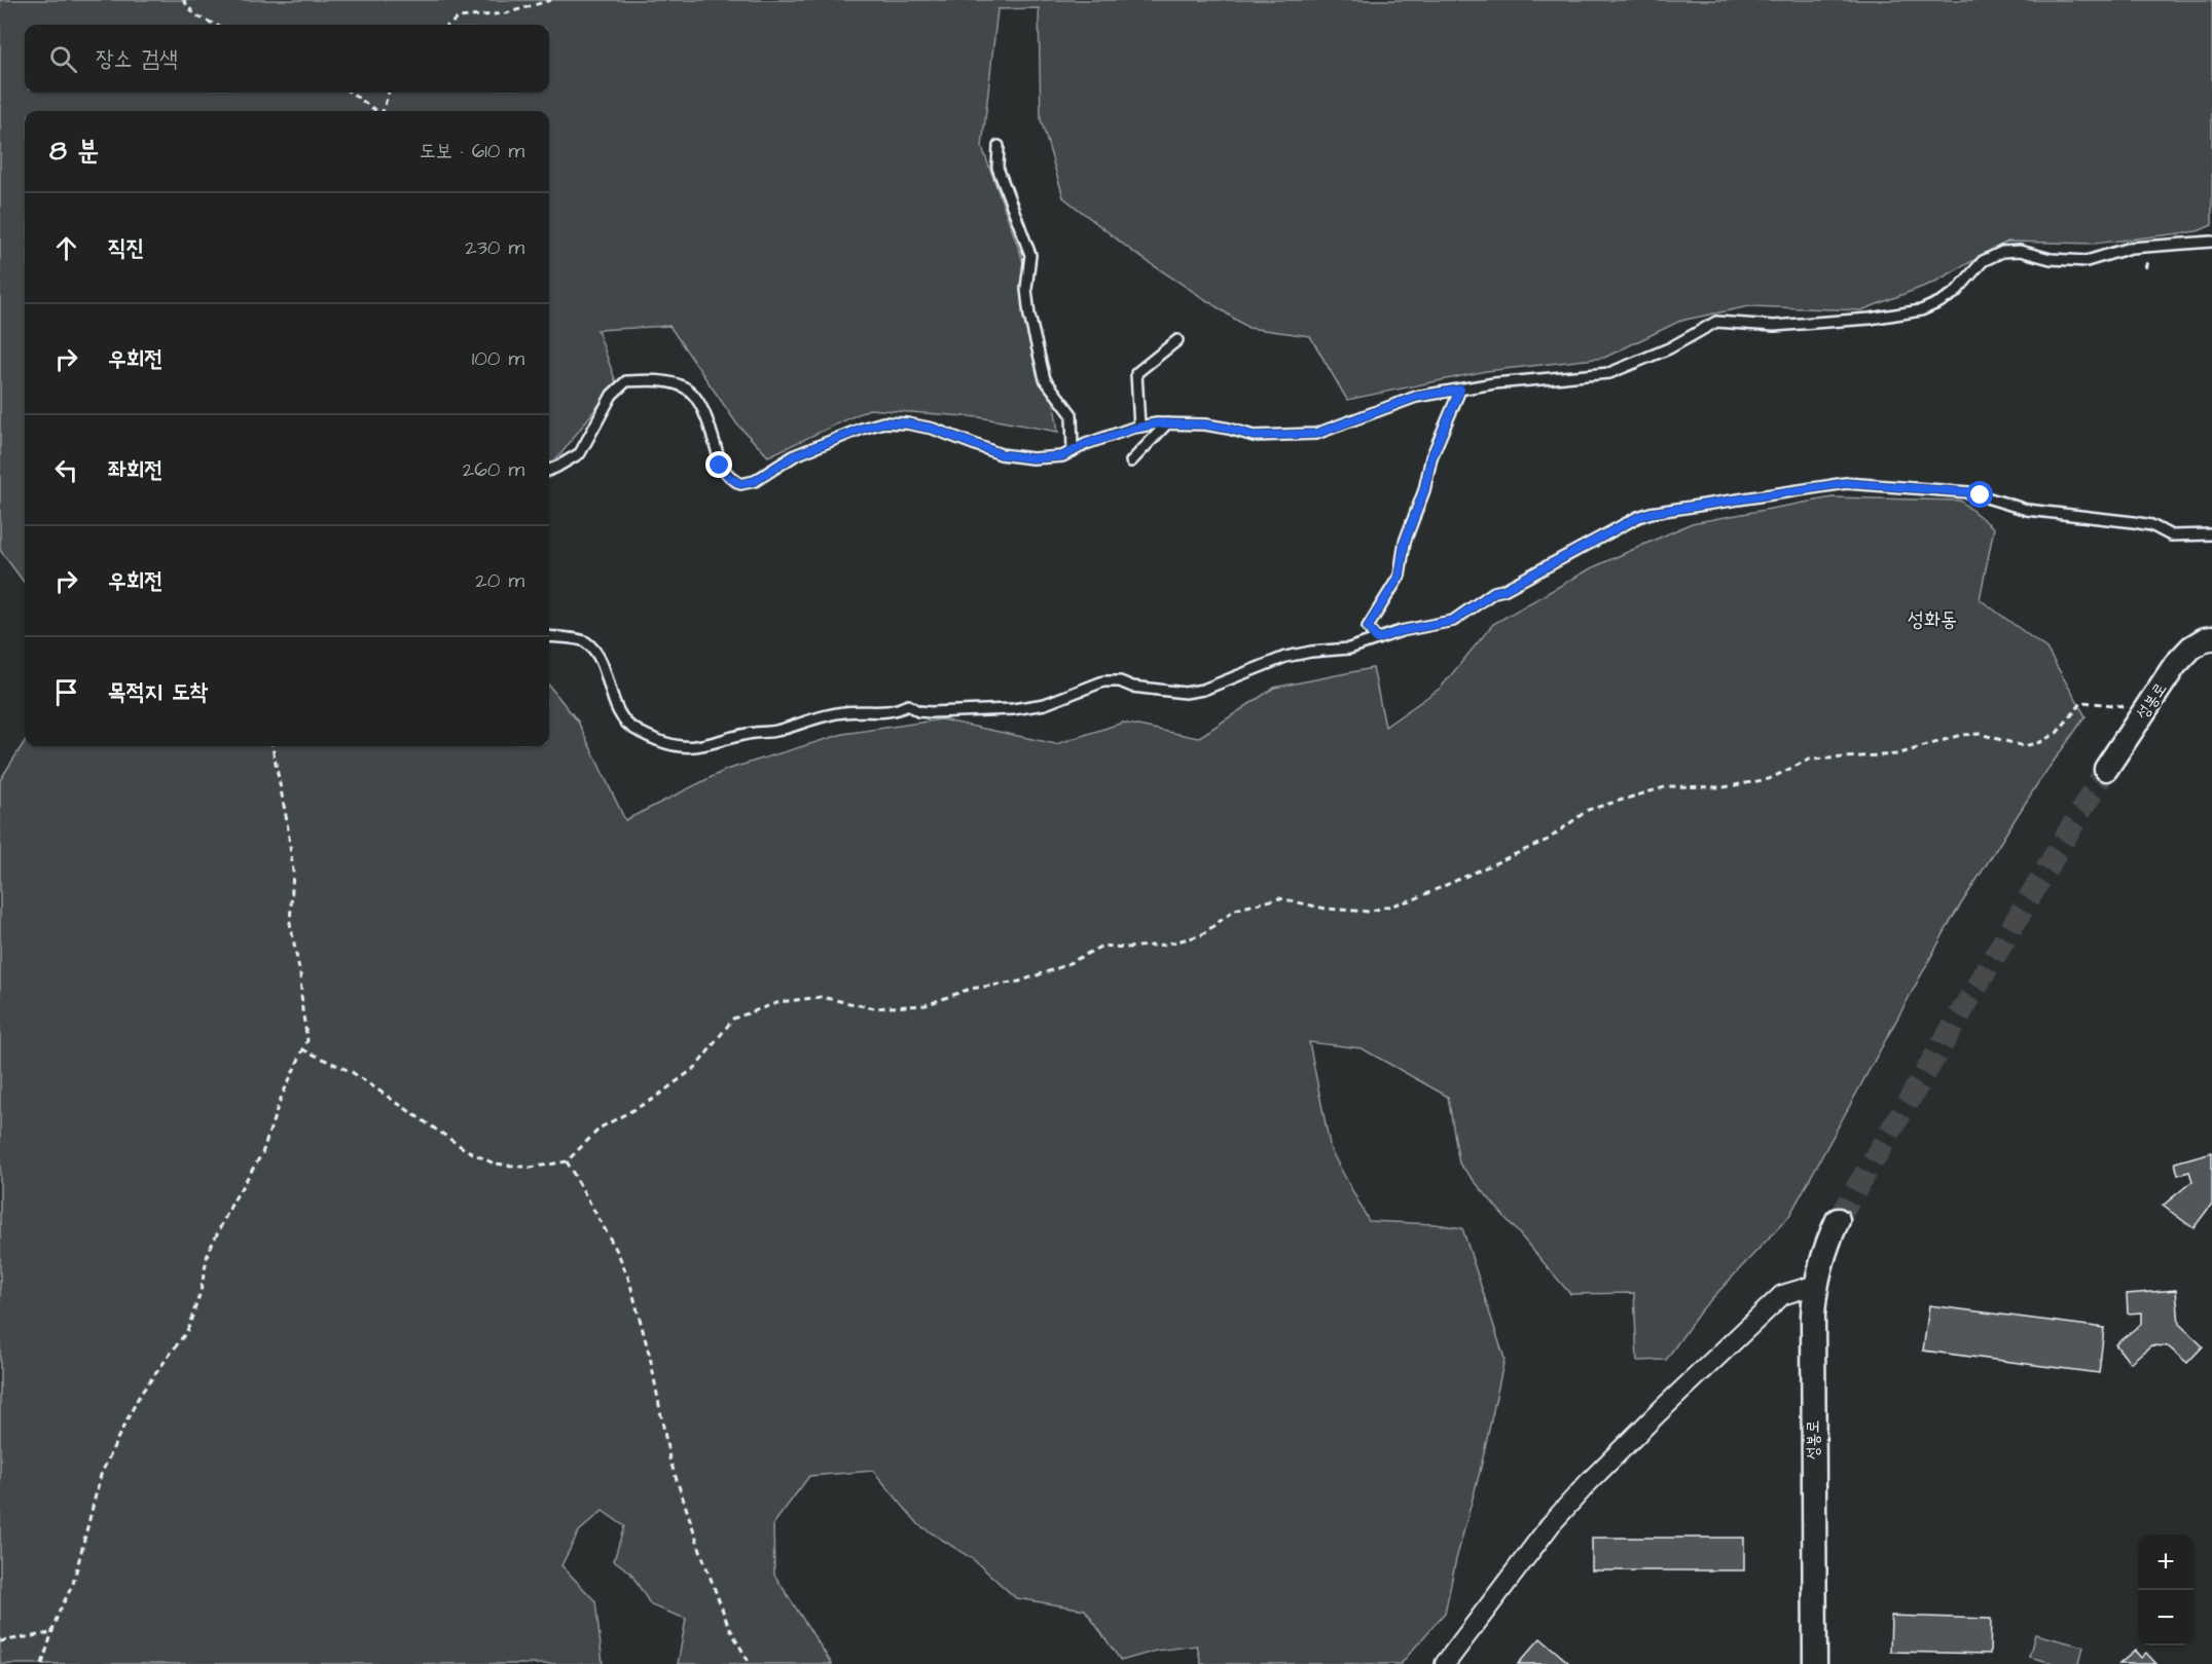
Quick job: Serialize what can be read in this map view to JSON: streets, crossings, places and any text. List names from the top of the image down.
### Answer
{
  "streets": {
    "street": ["성봉로"]
  },
  "districts": ["성화동"],
  "page": {
    "search": "장소 검색",
    "heading": ["8 분", "도보 · 610 m"],
    "list": [
      ["직진", "230 m"],
      ["우회전", "100 m"],
      ["좌회전", "260 m"],
      ["우회전", "20 m"],
      "목적지 도착"
    ],
    "map_buttons": ["+", "−"]
  }
}
